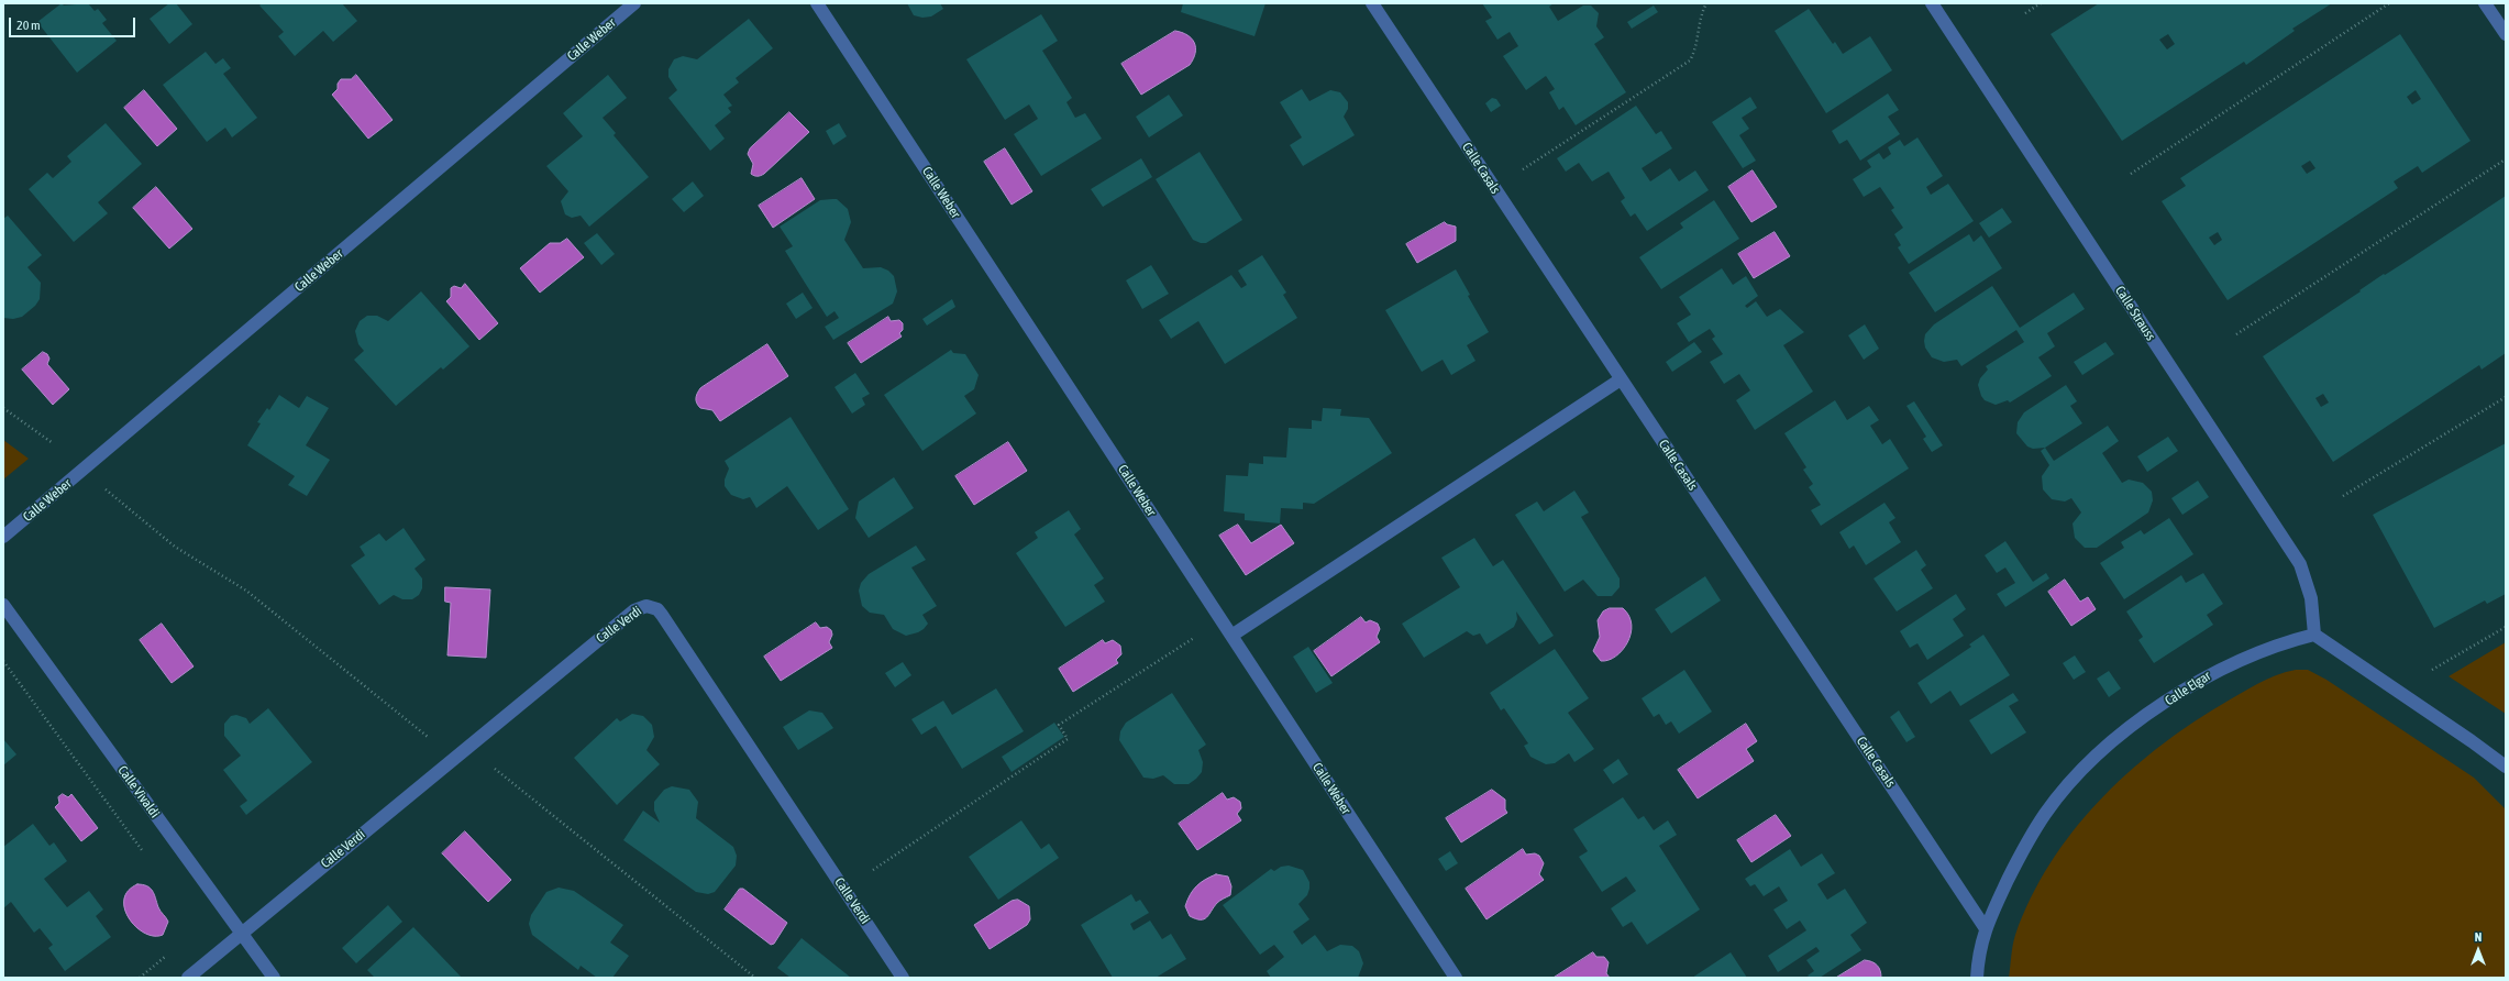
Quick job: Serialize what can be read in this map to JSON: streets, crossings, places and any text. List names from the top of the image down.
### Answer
{
  "streets": {
    "street": [
      "Calle Weber",
      "Calle Casals",
      "Calle Strauss",
      "Calle Verdi",
      "Calle Elgar",
      "Calle Vivaldi"
    ]
  },
  "crossings": [
    ["Calle Casals", "Calle Elgar"],
    ["Calle Strauss", "Calle Elgar"],
    ["Calle Verdi", "Calle Vivaldi"]
  ],
  "scale_bar": "20 m",
  "north": "top"
}
